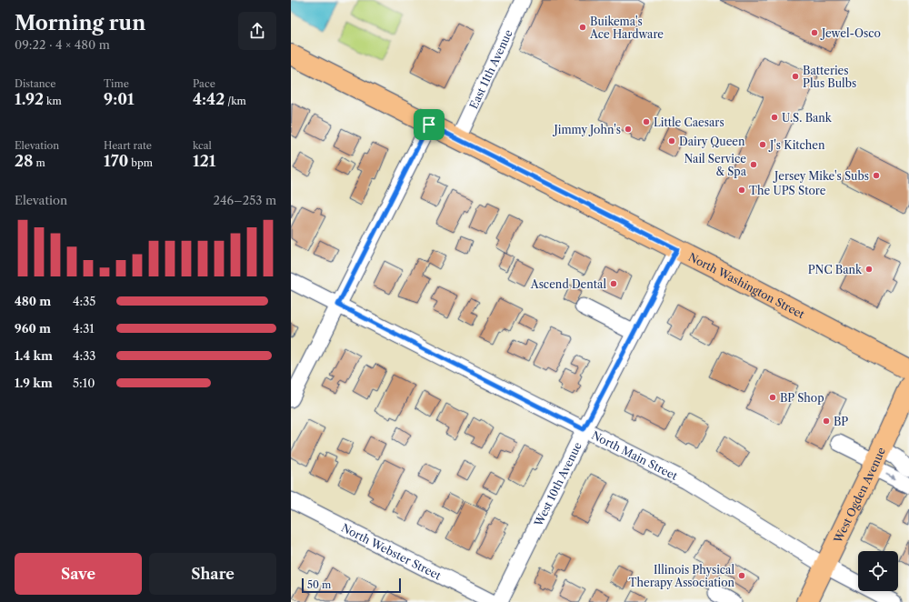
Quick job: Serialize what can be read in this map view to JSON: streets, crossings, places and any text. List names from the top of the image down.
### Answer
{
  "streets": {
    "main road": ["North Washington Street", "West Ogden Avenue"],
    "street": [
      "East 11th Avenue",
      "North Main Street",
      "West 10th Avenue",
      "North Webster Street"
    ]
  },
  "crossings": [
    ["East 11th Avenue", "North Washington Street"],
    ["North Washington Street", "West 10th Avenue"],
    ["North Main Street", "West 10th Avenue"],
    ["North Main Street", "West Ogden Avenue"]
  ],
  "places": [
    "Buikema's Ace Hardware",
    "Jewel-Osco",
    "Batteries Plus Bulbs",
    "U.S. Bank",
    "Little Caesars",
    "Jimmy John's",
    "Dairy Queen",
    "J's Kitchen",
    "Nail Service & Spa",
    "Jersey Mike's Subs",
    "The UPS Store",
    "PNC Bank",
    "Ascend Dental",
    "BP Shop",
    "BP",
    "Illinois Physical Therapy Association"
  ],
  "scale_bar": "50 m",
  "page": {
    "heading": ["Morning run", "09:22 · 4 × 480 m"],
    "stats": [
      ["Distance", "1.92 km"],
      ["Time", "9:01"],
      ["Pace", "4:42 /km"],
      ["Elevation", "28 m"],
      ["Heart rate", "170 bpm"],
      ["kcal", "121"]
    ],
    "chart": ["Elevation", "246–253 m"],
    "list": [
      {
        "name": "480 m",
        "note": "4:35"
      },
      {
        "name": "960 m",
        "note": "4:31"
      },
      {
        "name": "1.4 km",
        "note": "4:33"
      },
      {
        "name": "1.9 km",
        "note": "5:10"
      }
    ],
    "buttons": ["Save", "Share"],
    "scale": "50 m"
  }
}
